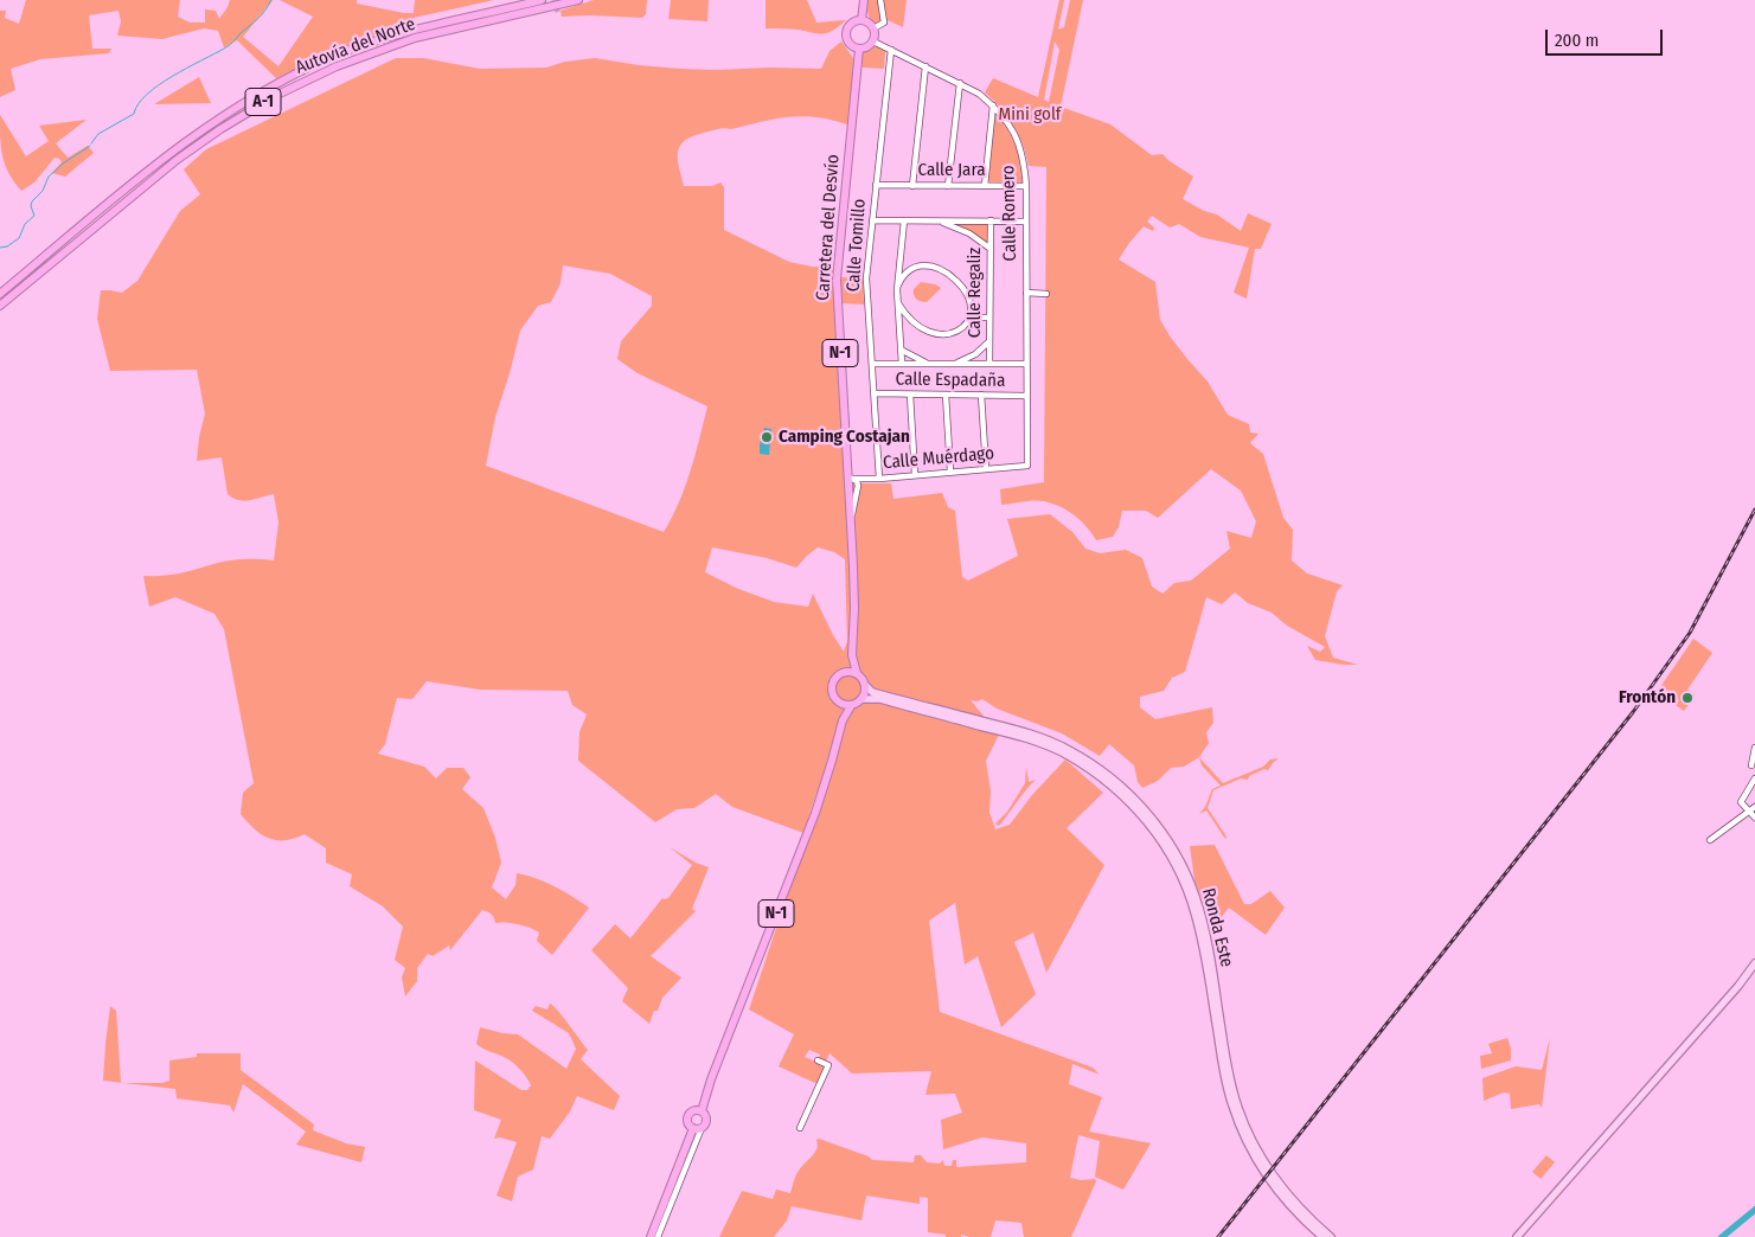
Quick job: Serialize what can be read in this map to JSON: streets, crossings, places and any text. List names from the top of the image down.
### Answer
{
  "streets": {
    "highway": [
      "Autovía del Norte",
      "A-1",
      "Carretera del Desvío",
      "N-1"
    ],
    "main road": ["Ronda Este"],
    "street": [
      "Calle Jara",
      "Calle Romero",
      "Calle Tomillo",
      "Calle Regaliz",
      "Calle Espadaña",
      "Calle Muérdago"
    ]
  },
  "crossings": [
    ["Calle Jara", "Calle Romero"],
    ["Calle Jara", "Calle Tomillo"],
    ["Calle Romero", "Carretera del Desvío"],
    ["Calle Romero", "Calle Tomillo"],
    ["Calle Romero", "Calle Espadaña"],
    ["Calle Romero", "Calle Muérdago"],
    ["Carretera del Desvío", "N-1"],
    ["Carretera del Desvío", "Calle Muérdago"],
    ["Carretera del Desvío", "Ronda Este"],
    ["Calle Tomillo", "Calle Espadaña"],
    ["Calle Tomillo", "Calle Muérdago"],
    ["N-1", "Ronda Este"]
  ],
  "parks": ["Mini golf"],
  "places": ["Camping Costajan", "Frontón"],
  "scale_bar": "200 m"
}
